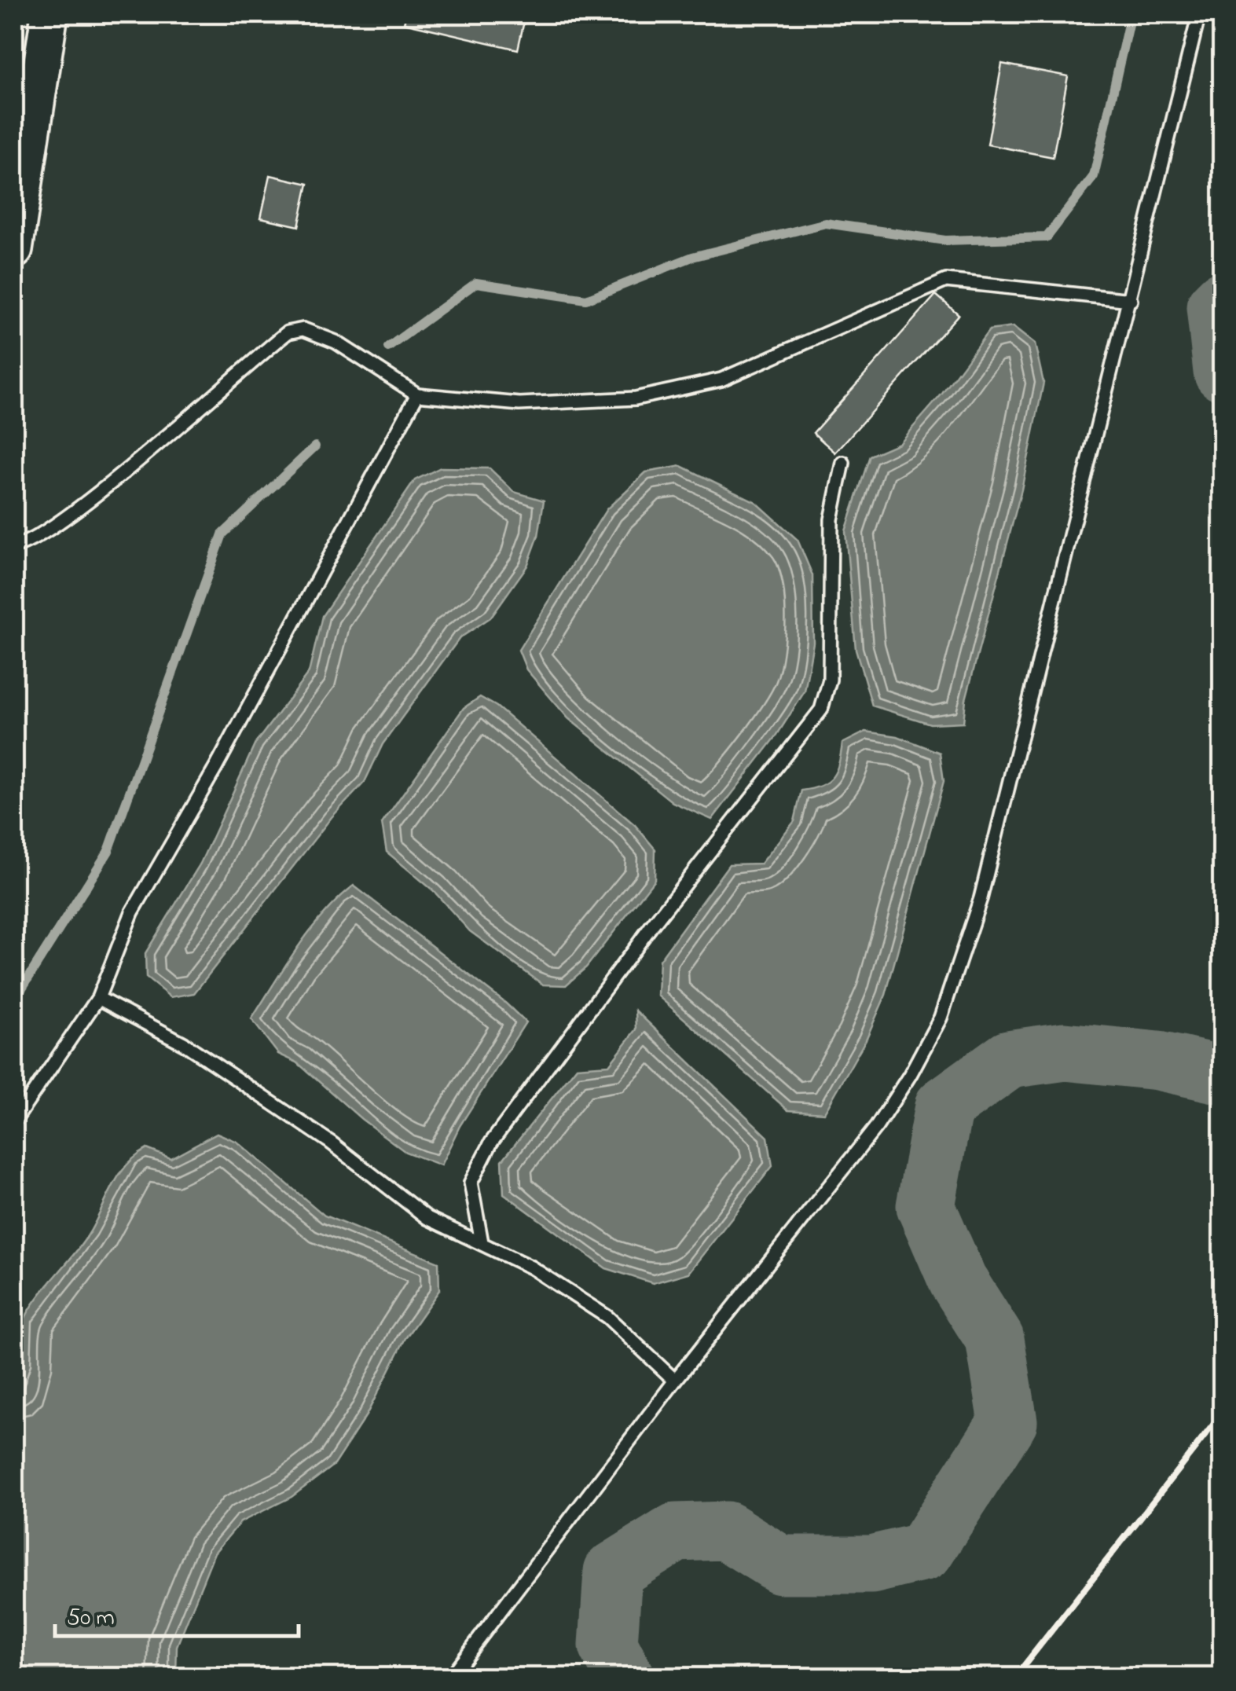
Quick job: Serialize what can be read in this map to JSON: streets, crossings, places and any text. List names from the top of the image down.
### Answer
{
  "scale_bar": "50 m"
}
